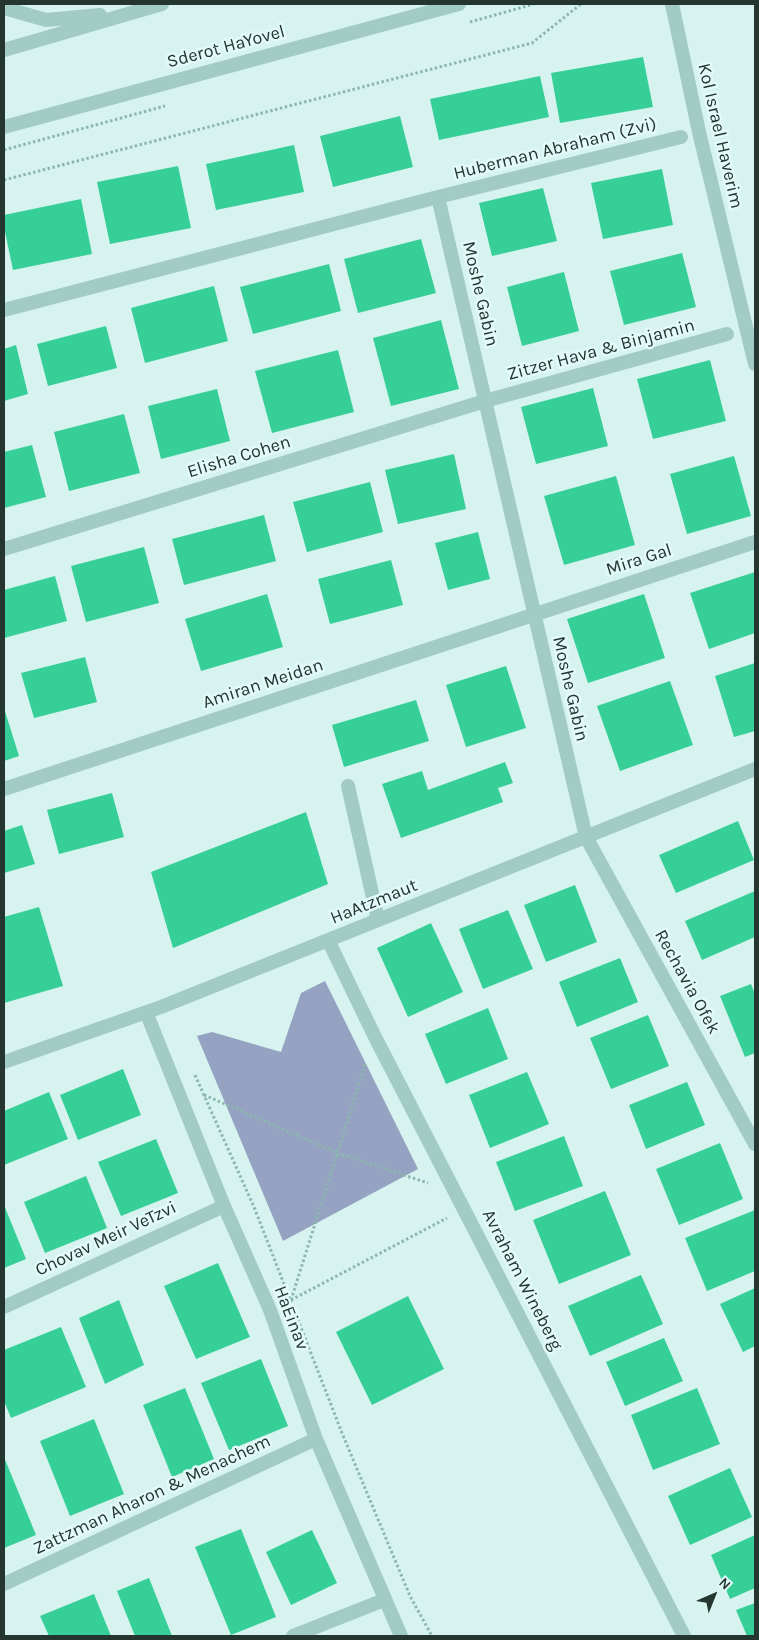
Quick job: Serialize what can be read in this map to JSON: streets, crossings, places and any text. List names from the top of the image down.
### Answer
{
  "streets": {
    "street": [
      "Sderot HaYovel",
      "Kol Israel Haverim",
      "Huberman Abraham (Zvi)",
      "Moshe Gabin",
      "Zitzer Hava & Binjamin",
      "Elisha Cohen",
      "Mira Gal",
      "Amiran Meidan",
      "HaAtzmaut",
      "Rechavia Ofek",
      "Chovav Meir VeTzvi",
      "Avraham Wineberg",
      "HaEinav",
      "Zattzman Aharon & Menachem"
    ]
  },
  "crossings": [
    ["Huberman Abraham (Zvi)", "Moshe Gabin"],
    ["Moshe Gabin", "Zitzer Hava & Binjamin"],
    ["Moshe Gabin", "Elisha Cohen"],
    ["Moshe Gabin", "Mira Gal"],
    ["Moshe Gabin", "Amiran Meidan"],
    ["Moshe Gabin", "HaAtzmaut"],
    ["Moshe Gabin", "Rechavia Ofek"],
    ["Zitzer Hava & Binjamin", "Elisha Cohen"],
    ["Mira Gal", "Amiran Meidan"],
    ["HaAtzmaut", "Rechavia Ofek"],
    ["HaAtzmaut", "Avraham Wineberg"],
    ["HaAtzmaut", "HaEinav"],
    ["Chovav Meir VeTzvi", "HaEinav"],
    ["HaEinav", "Zattzman Aharon & Menachem"]
  ],
  "north": "top right"
}
